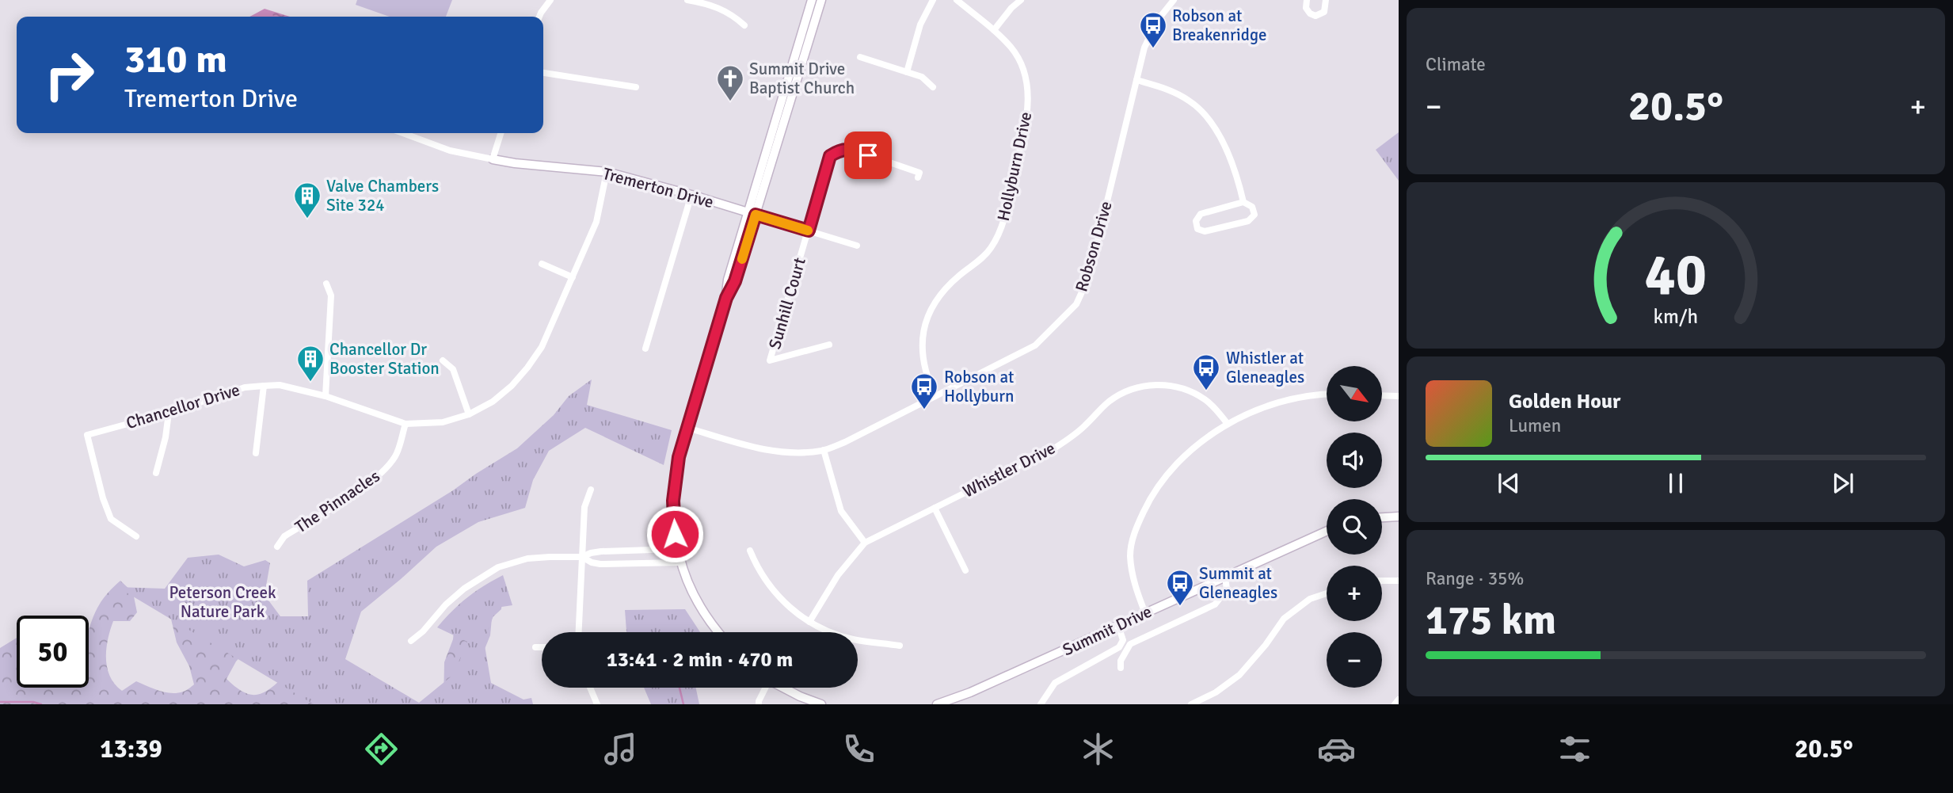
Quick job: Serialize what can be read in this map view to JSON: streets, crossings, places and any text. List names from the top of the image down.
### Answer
{
  "streets": {
    "main road": ["Tremerton Drive", "Summit Drive"],
    "street": [
      "Hollyburn Drive",
      "Robson Drive",
      "Sunhill Court",
      "Chancellor Drive",
      "Whistler Drive",
      "The Pinnacles"
    ]
  },
  "crossings": [
    ["Hollyburn Drive", "Robson Drive"],
    ["Tremerton Drive", "Sunhill Court"],
    ["Tremerton Drive", "Chancellor Drive"],
    ["Chancellor Drive", "The Pinnacles"]
  ],
  "parks": ["Peterson Creek Nature Park"],
  "places": {
    "bus stop": [
      "Robson at Breakenridge",
      "Whistler at Gleneagles",
      "Robson at Hollyburn",
      "Summit at Gleneagles"
    ],
    "church": ["Summit Drive Baptist Church"],
    "building": ["Valve Chambers Site 324", "Chancellor Dr Booster Station"]
  },
  "north": "bottom right",
  "page": {
    "tile": [
      "Climate",
      ["Range · 35%", "175 km"]
    ],
    "turn": ["310 m", "Tremerton Drive"],
    "heat": ["−", "20.5°", "+"],
    "map_buttons": ["+", "−"],
    "song": ["Golden Hour", "Lumen"],
    "limit": "50",
    "trip": "13:41 · 2 min · 470 m",
    "tabs": ["13:39", "20.5°"],
    "gauge": ["40", "km/h"]
  }
}
